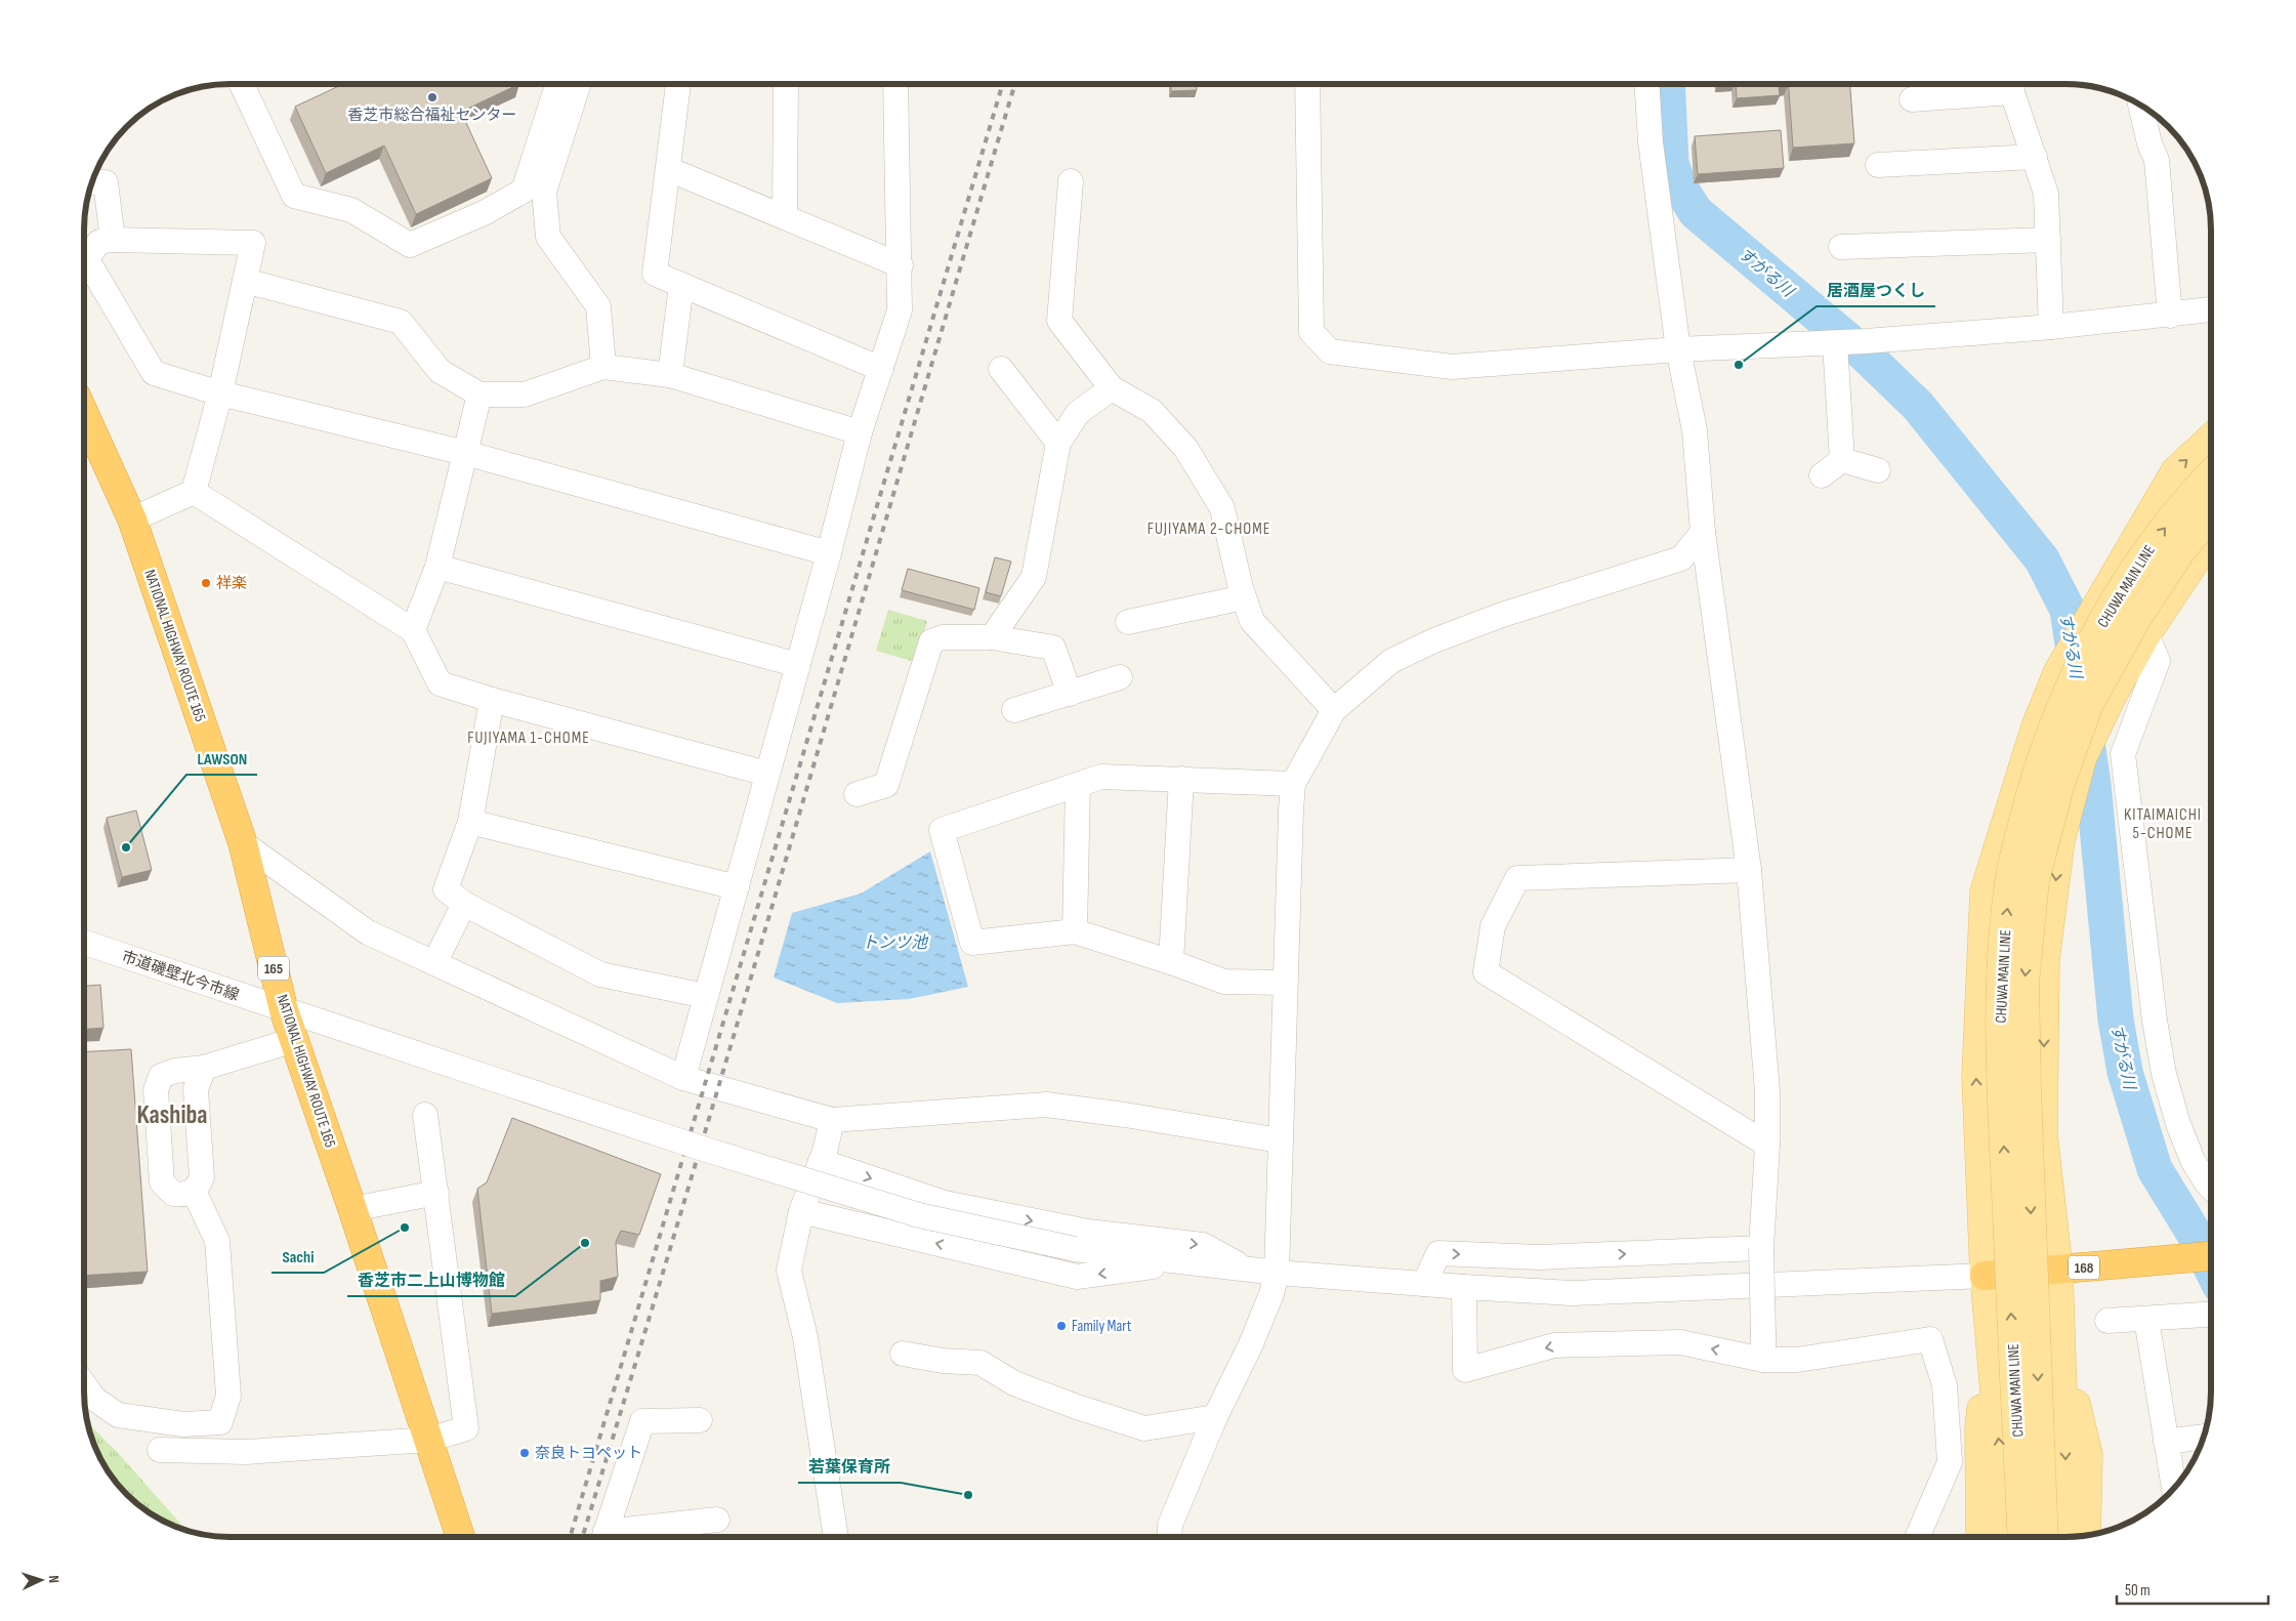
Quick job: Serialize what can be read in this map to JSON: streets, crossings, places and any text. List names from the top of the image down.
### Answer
{
  "streets": {
    "highway": ["NATIONAL HIGHWAY ROUTE 165", "165", "168"],
    "main road": ["CHUWA MAIN LINE"],
    "street": ["市道磯壁北今市線"]
  },
  "crossings": [
    ["NATIONAL HIGHWAY ROUTE 165", "市道磯壁北今市線"]
  ],
  "districts": [
    "FUJIYAMA 2-CHOME",
    "FUJIYAMA 1-CHOME",
    "KITAIMAICHI 5-CHOME",
    "Kashiba"
  ],
  "water": ["すがる川", "トンツ池"],
  "places": [
    "香芝市総合福祉センター",
    "居酒屋つくし",
    "祥楽",
    "LAWSON",
    "Sachi",
    "香芝市二上山博物館",
    "Family Mart",
    "奈良トヨペット",
    "若葉保育所"
  ],
  "scale_bar": "50 m",
  "north": "right"
}
